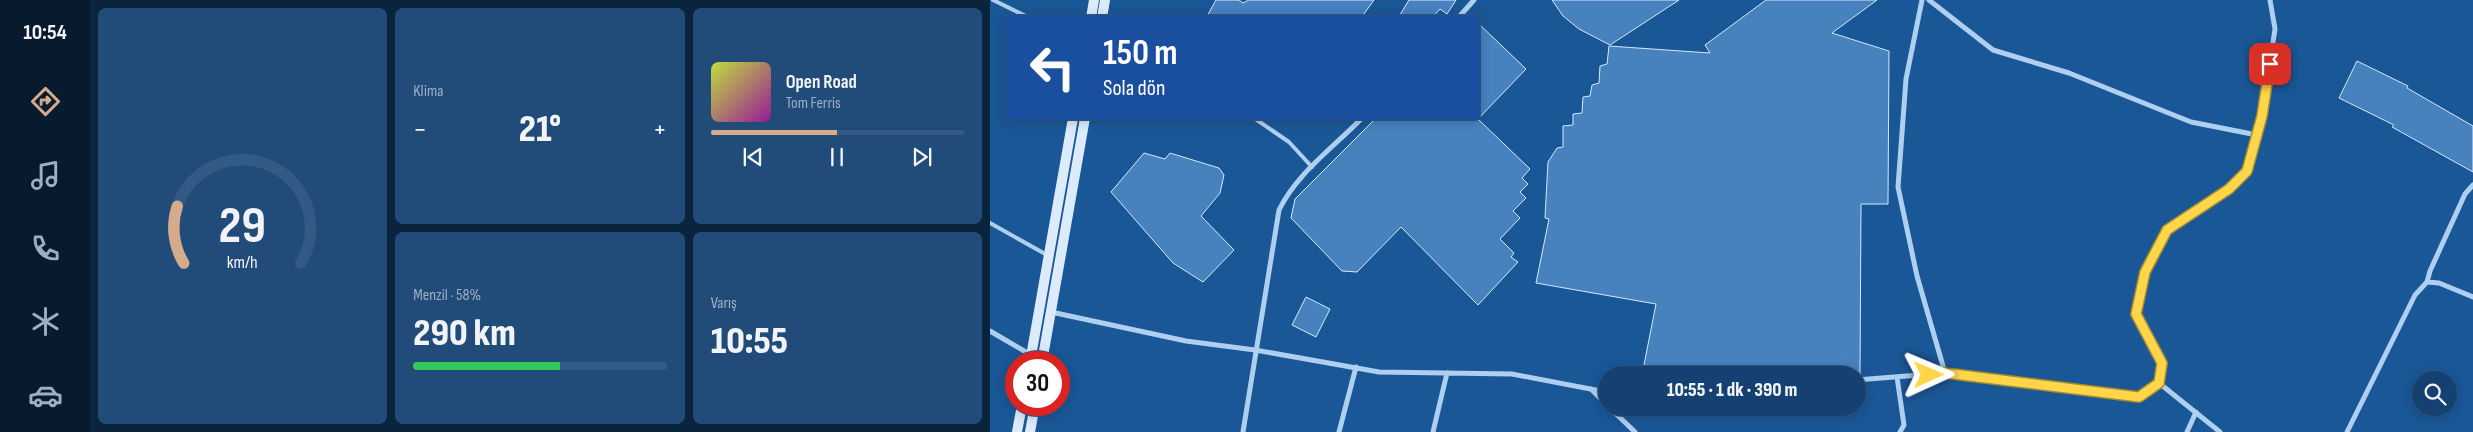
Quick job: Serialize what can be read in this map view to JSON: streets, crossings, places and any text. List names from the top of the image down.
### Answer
{
  "page": {
    "tabs": "10:54",
    "tile": [
      "Klima",
      ["Menzil · 58%", "290 km"],
      ["Varış", "10:55"]
    ],
    "turn": ["150 m", "Sola dön"],
    "song": ["Open Road", "Tom Ferris"],
    "heat": ["−", "21°", "+"],
    "limit": "30",
    "trip": "10:55 · 1 dk · 390 m",
    "gauge": ["29", "km/h"]
  }
}
